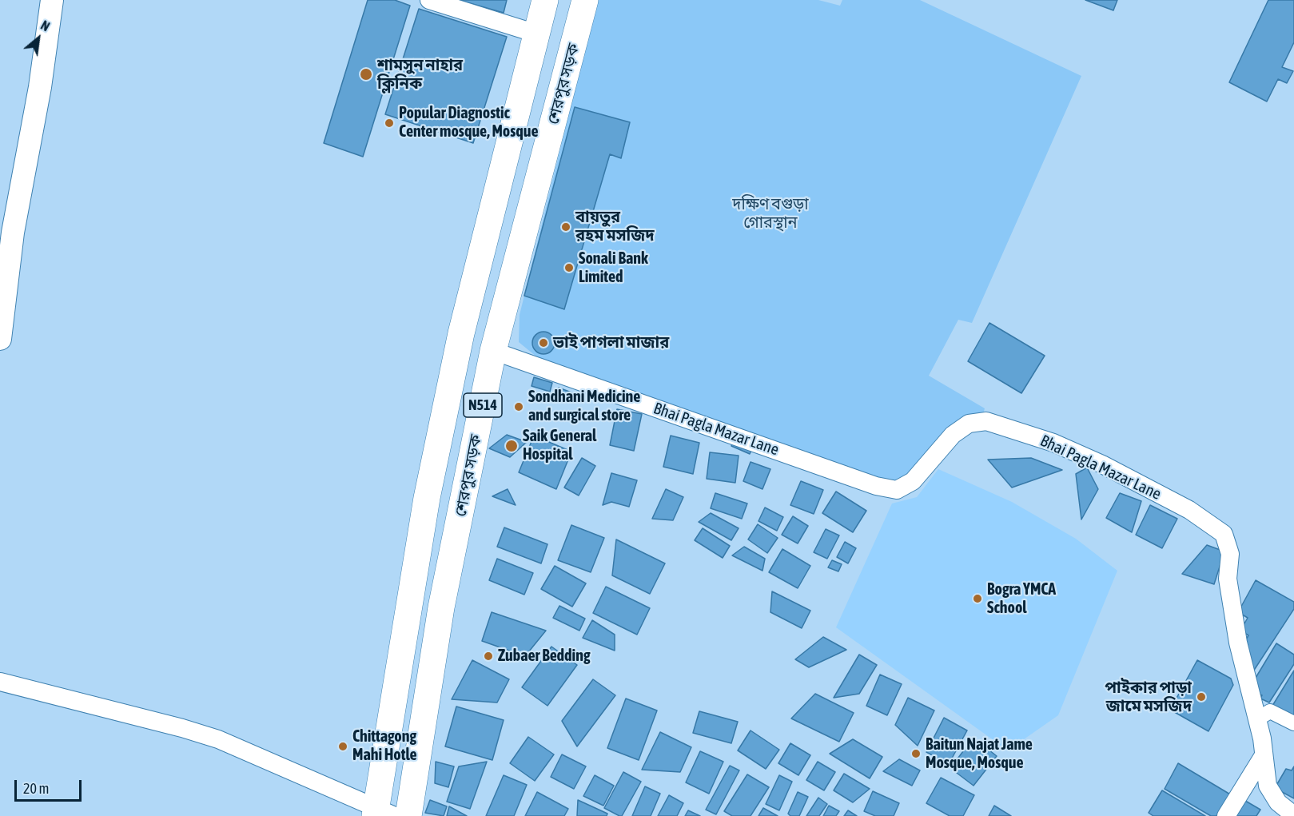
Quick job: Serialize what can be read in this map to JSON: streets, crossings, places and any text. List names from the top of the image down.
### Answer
{
  "streets": {
    "highway": ["শেরপুর সড়ক", "N514"],
    "street": ["Bhai Pagla Mazar Lane"]
  },
  "crossings": [
    ["শেরপুর সড়ক", "Bhai Pagla Mazar Lane"]
  ],
  "parks": ["দক্ষিণ বগুড়া গোরস্থান"],
  "places": [
    "শামসুন নাহার ক্লিনিক",
    "Popular Diagnostic Center mosque, Mosque",
    "বায়তুর রহম মসজিদ",
    "Sonali Bank Limited",
    "ভাই পাগলা মাজার",
    "Sondhani Medicine and surgical store",
    "Saik General Hospital",
    "Bogra YMCA School",
    "Zubaer Bedding",
    "পাইকার পাড়া জামে মসজিদ",
    "Chittagong Mahi Hotle",
    "Baitun Najat Jame Mosque, Mosque"
  ],
  "scale_bar": "20 m",
  "north": "top right"
}
